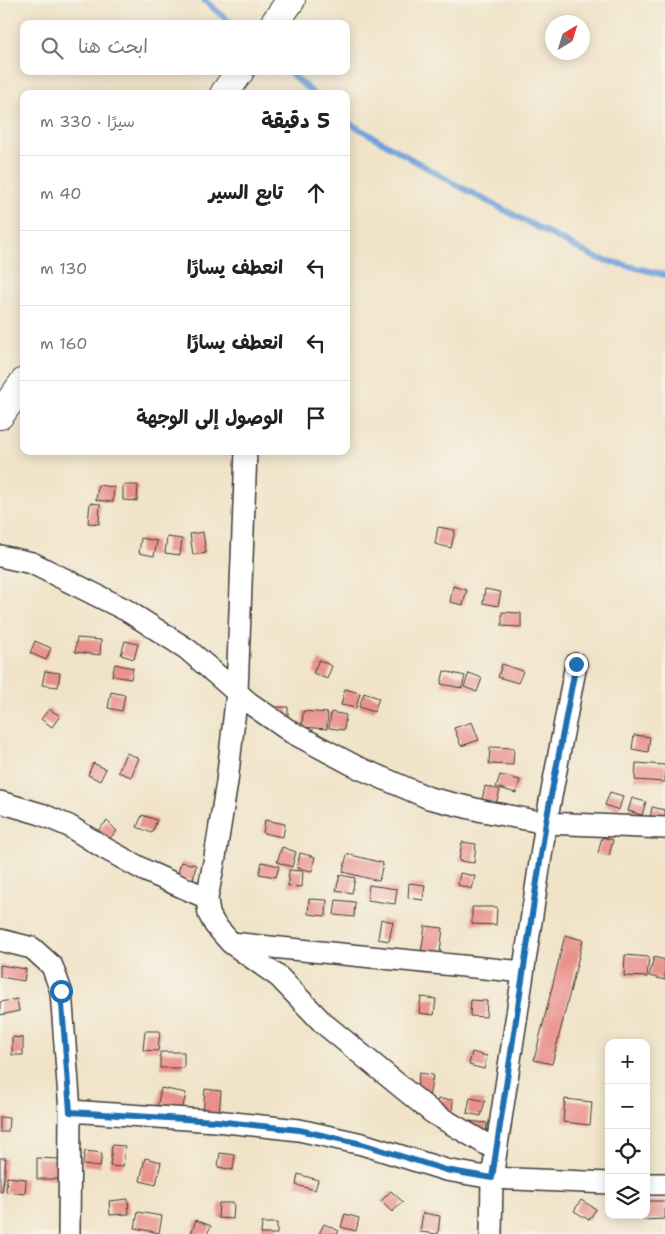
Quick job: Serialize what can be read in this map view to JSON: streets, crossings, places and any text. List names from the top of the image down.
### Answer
{
  "north": "top right",
  "page": {
    "search": "ابحث هنا",
    "heading": ["5 دقيقة", "سيرًا · 330 m"],
    "list": [
      ["تابع السير", "40 m"],
      ["انعطف يسارًا", "130 m"],
      ["انعطف يسارًا", "160 m"],
      "الوصول إلى الوجهة"
    ],
    "map_buttons": ["+", "−"]
  }
}
